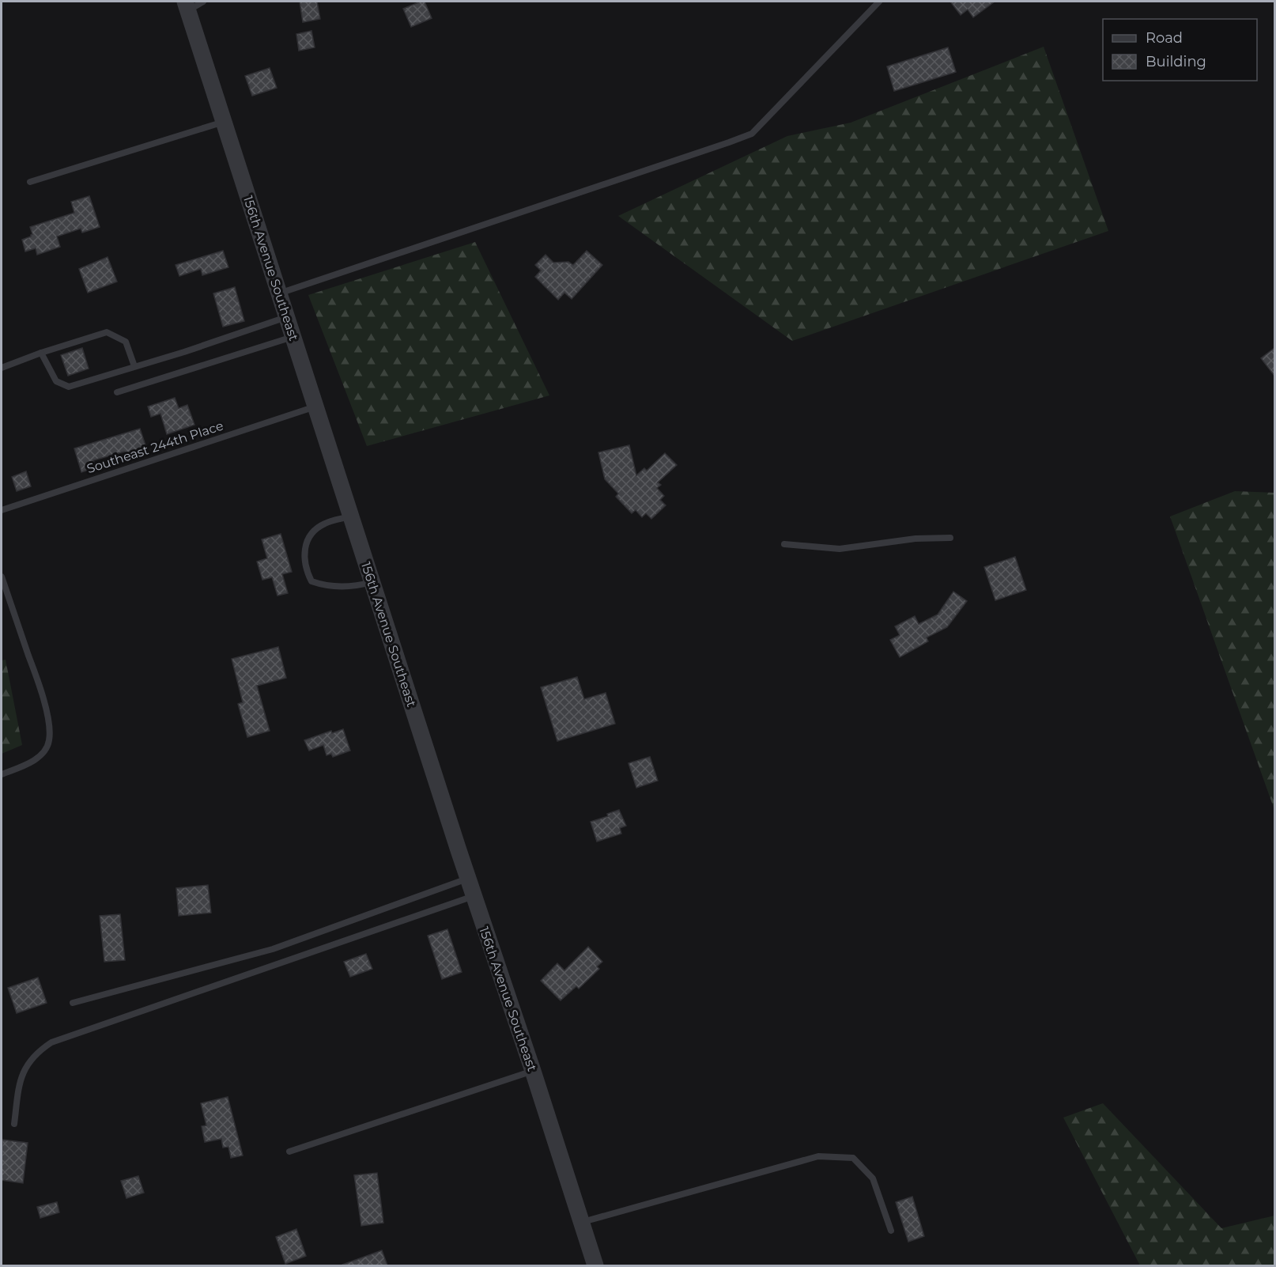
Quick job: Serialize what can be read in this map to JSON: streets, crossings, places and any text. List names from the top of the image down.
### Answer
{
  "streets": {
    "street": ["156th Avenue Southeast"],
    "lane": ["Southeast 244th Place"]
  },
  "crossings": [
    ["156th Avenue Southeast", "Southeast 244th Place"]
  ],
  "legend": ["Road", "Building"]
}
